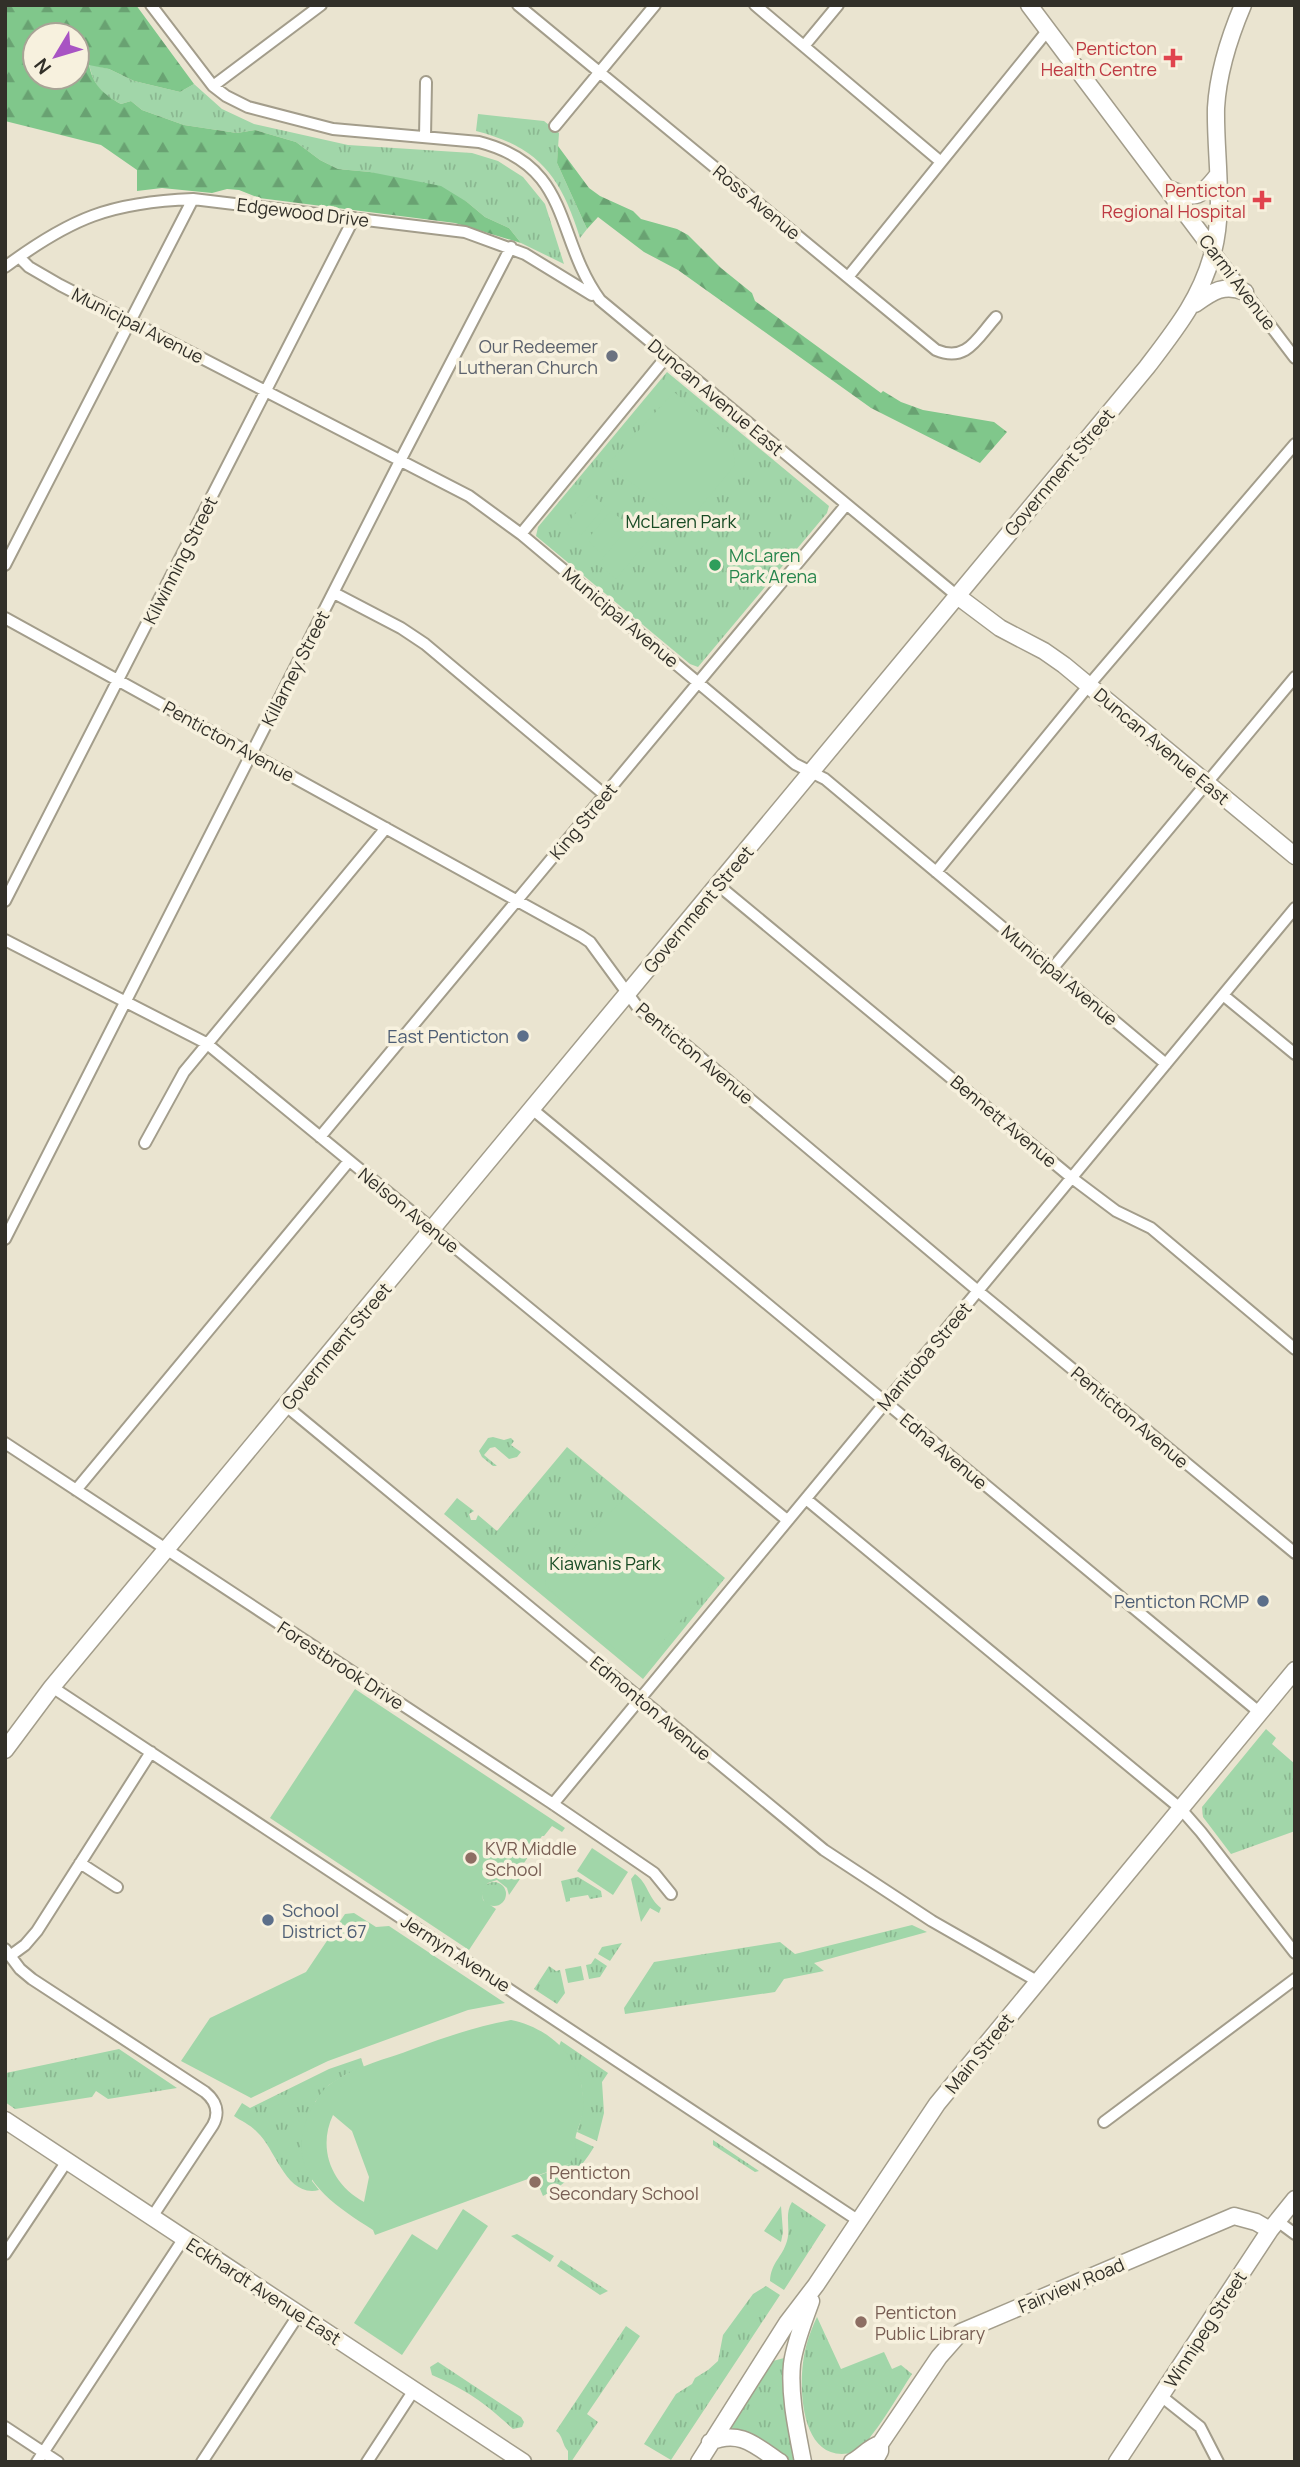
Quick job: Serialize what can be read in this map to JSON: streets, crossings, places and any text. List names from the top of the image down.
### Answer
{
  "streets": {
    "street": [
      "Ross Avenue",
      "Edgewood Drive",
      "Carmi Avenue",
      "Municipal Avenue",
      "Duncan Avenue East",
      "Government Street",
      "Kilwinning Street",
      "Killarney Street",
      "Penticton Avenue",
      "King Street",
      "Bennett Avenue",
      "Nelson Avenue",
      "Manitoba Street",
      "Edna Avenue",
      "Forestbrook Drive",
      "Edmonton Avenue",
      "Jermyn Avenue",
      "Main Street",
      "Fairview Road",
      "Eckhardt Avenue East",
      "Winnipeg Street"
    ]
  },
  "crossings": [
    ["Edgewood Drive", "Municipal Avenue"],
    ["Edgewood Drive", "Duncan Avenue East"],
    ["Edgewood Drive", "Kilwinning Street"],
    ["Edgewood Drive", "Killarney Street"],
    ["Carmi Avenue", "Government Street"],
    ["Municipal Avenue", "Government Street"],
    ["Municipal Avenue", "Kilwinning Street"],
    ["Municipal Avenue", "Killarney Street"],
    ["Municipal Avenue", "King Street"],
    ["Municipal Avenue", "Manitoba Street"],
    ["Duncan Avenue East", "Government Street"],
    ["Duncan Avenue East", "King Street"],
    ["Government Street", "Penticton Avenue"],
    ["Government Street", "Bennett Avenue"],
    ["Government Street", "Nelson Avenue"],
    ["Government Street", "Edna Avenue"],
    ["Government Street", "Forestbrook Drive"],
    ["Government Street", "Edmonton Avenue"],
    ["Government Street", "Jermyn Avenue"],
    ["Kilwinning Street", "Penticton Avenue"],
    ["Killarney Street", "Penticton Avenue"],
    ["Killarney Street", "Nelson Avenue"],
    ["Penticton Avenue", "King Street"],
    ["Penticton Avenue", "Manitoba Street"],
    ["King Street", "Nelson Avenue"],
    ["Bennett Avenue", "Manitoba Street"],
    ["Nelson Avenue", "Manitoba Street"],
    ["Manitoba Street", "Edna Avenue"],
    ["Manitoba Street", "Forestbrook Drive"],
    ["Manitoba Street", "Edmonton Avenue"],
    ["Edna Avenue", "Main Street"],
    ["Edmonton Avenue", "Main Street"],
    ["Jermyn Avenue", "Main Street"],
    ["Fairview Road", "Winnipeg Street"]
  ],
  "parks": ["McLaren Park", "Kiawanis Park"],
  "places": {
    "health": ["Penticton Health Centre", "Penticton Regional Hospital"],
    "other": [
      "Our Redeemer Lutheran Church",
      "McLaren Park Arena",
      "East Penticton",
      "Penticton RCMP",
      "KVR Middle School",
      "School District 67",
      "Penticton Secondary School",
      "Penticton Public Library"
    ]
  },
  "north": "bottom left"
}
